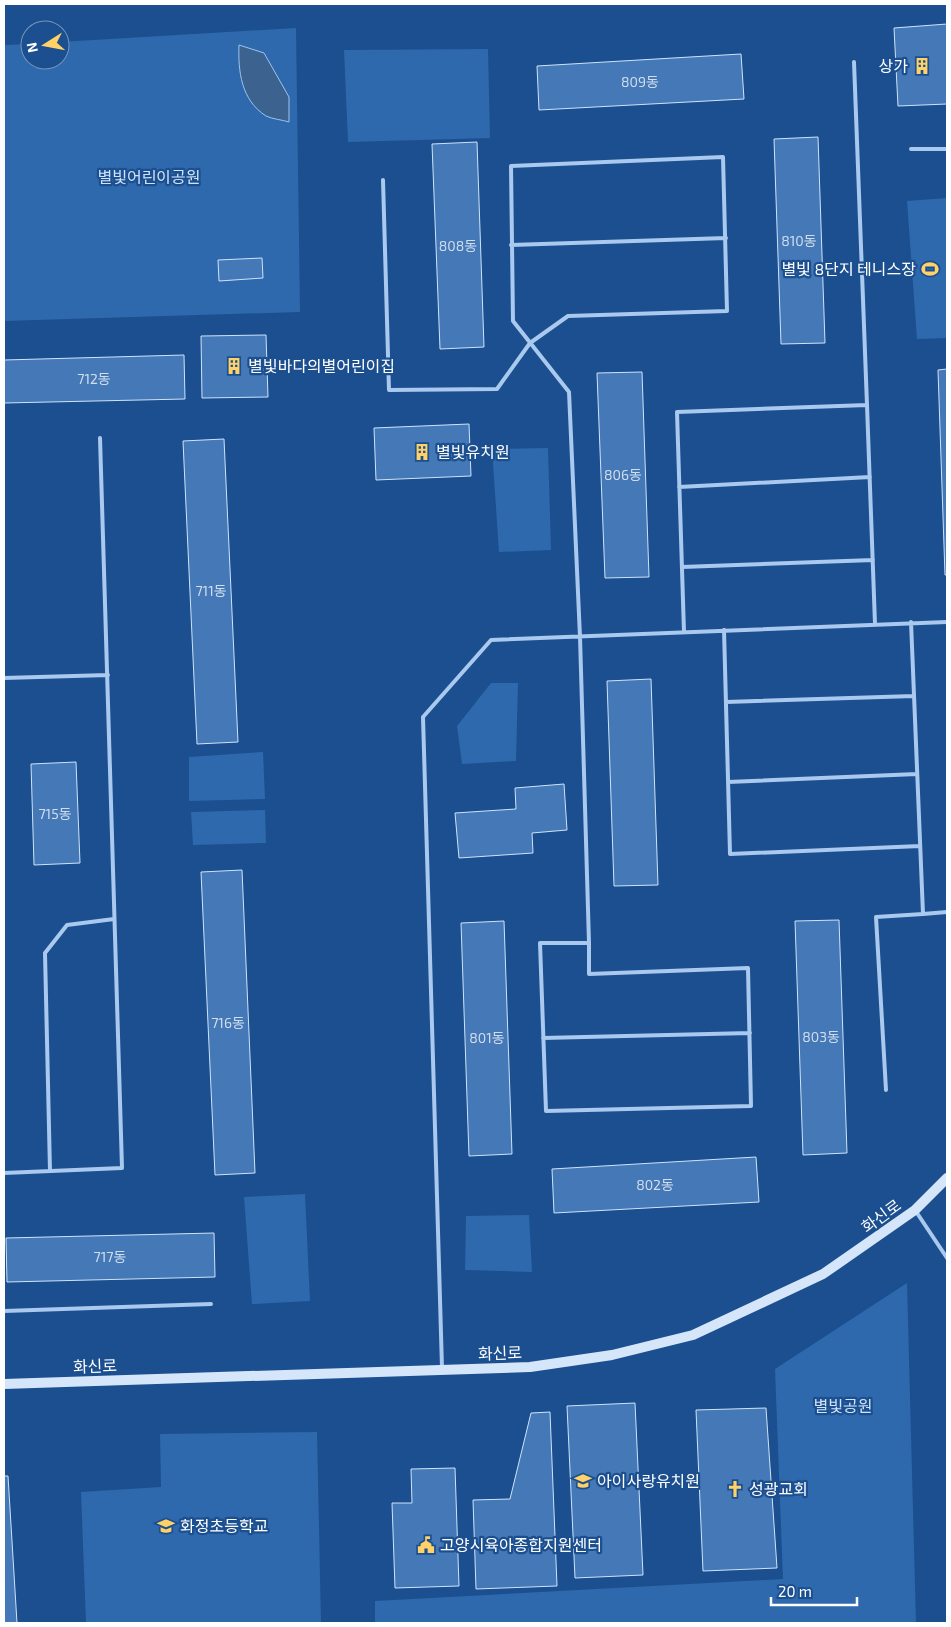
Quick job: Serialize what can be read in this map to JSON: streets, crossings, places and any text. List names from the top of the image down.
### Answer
{
  "streets": {
    "main road": ["화신로"]
  },
  "parks": ["별빛어린이공원", "별빛공원"],
  "places": {
    "building": ["상가", "별빛바다의별어린이집", "별빛유치원"],
    "sports": ["별빛 8단지 테니스장"],
    "school or university": ["아이사랑유치원", "화정초등학교"],
    "church": ["성광교회"],
    "public building": ["고양시육아종합지원센터"]
  },
  "house_numbers": [
    "809동",
    "810동",
    "808동",
    "712동",
    "806동",
    "711동",
    "715동",
    "716동",
    "803동",
    "801동",
    "802동",
    "717동"
  ],
  "scale_bar": "20 m",
  "north": "left"
}
